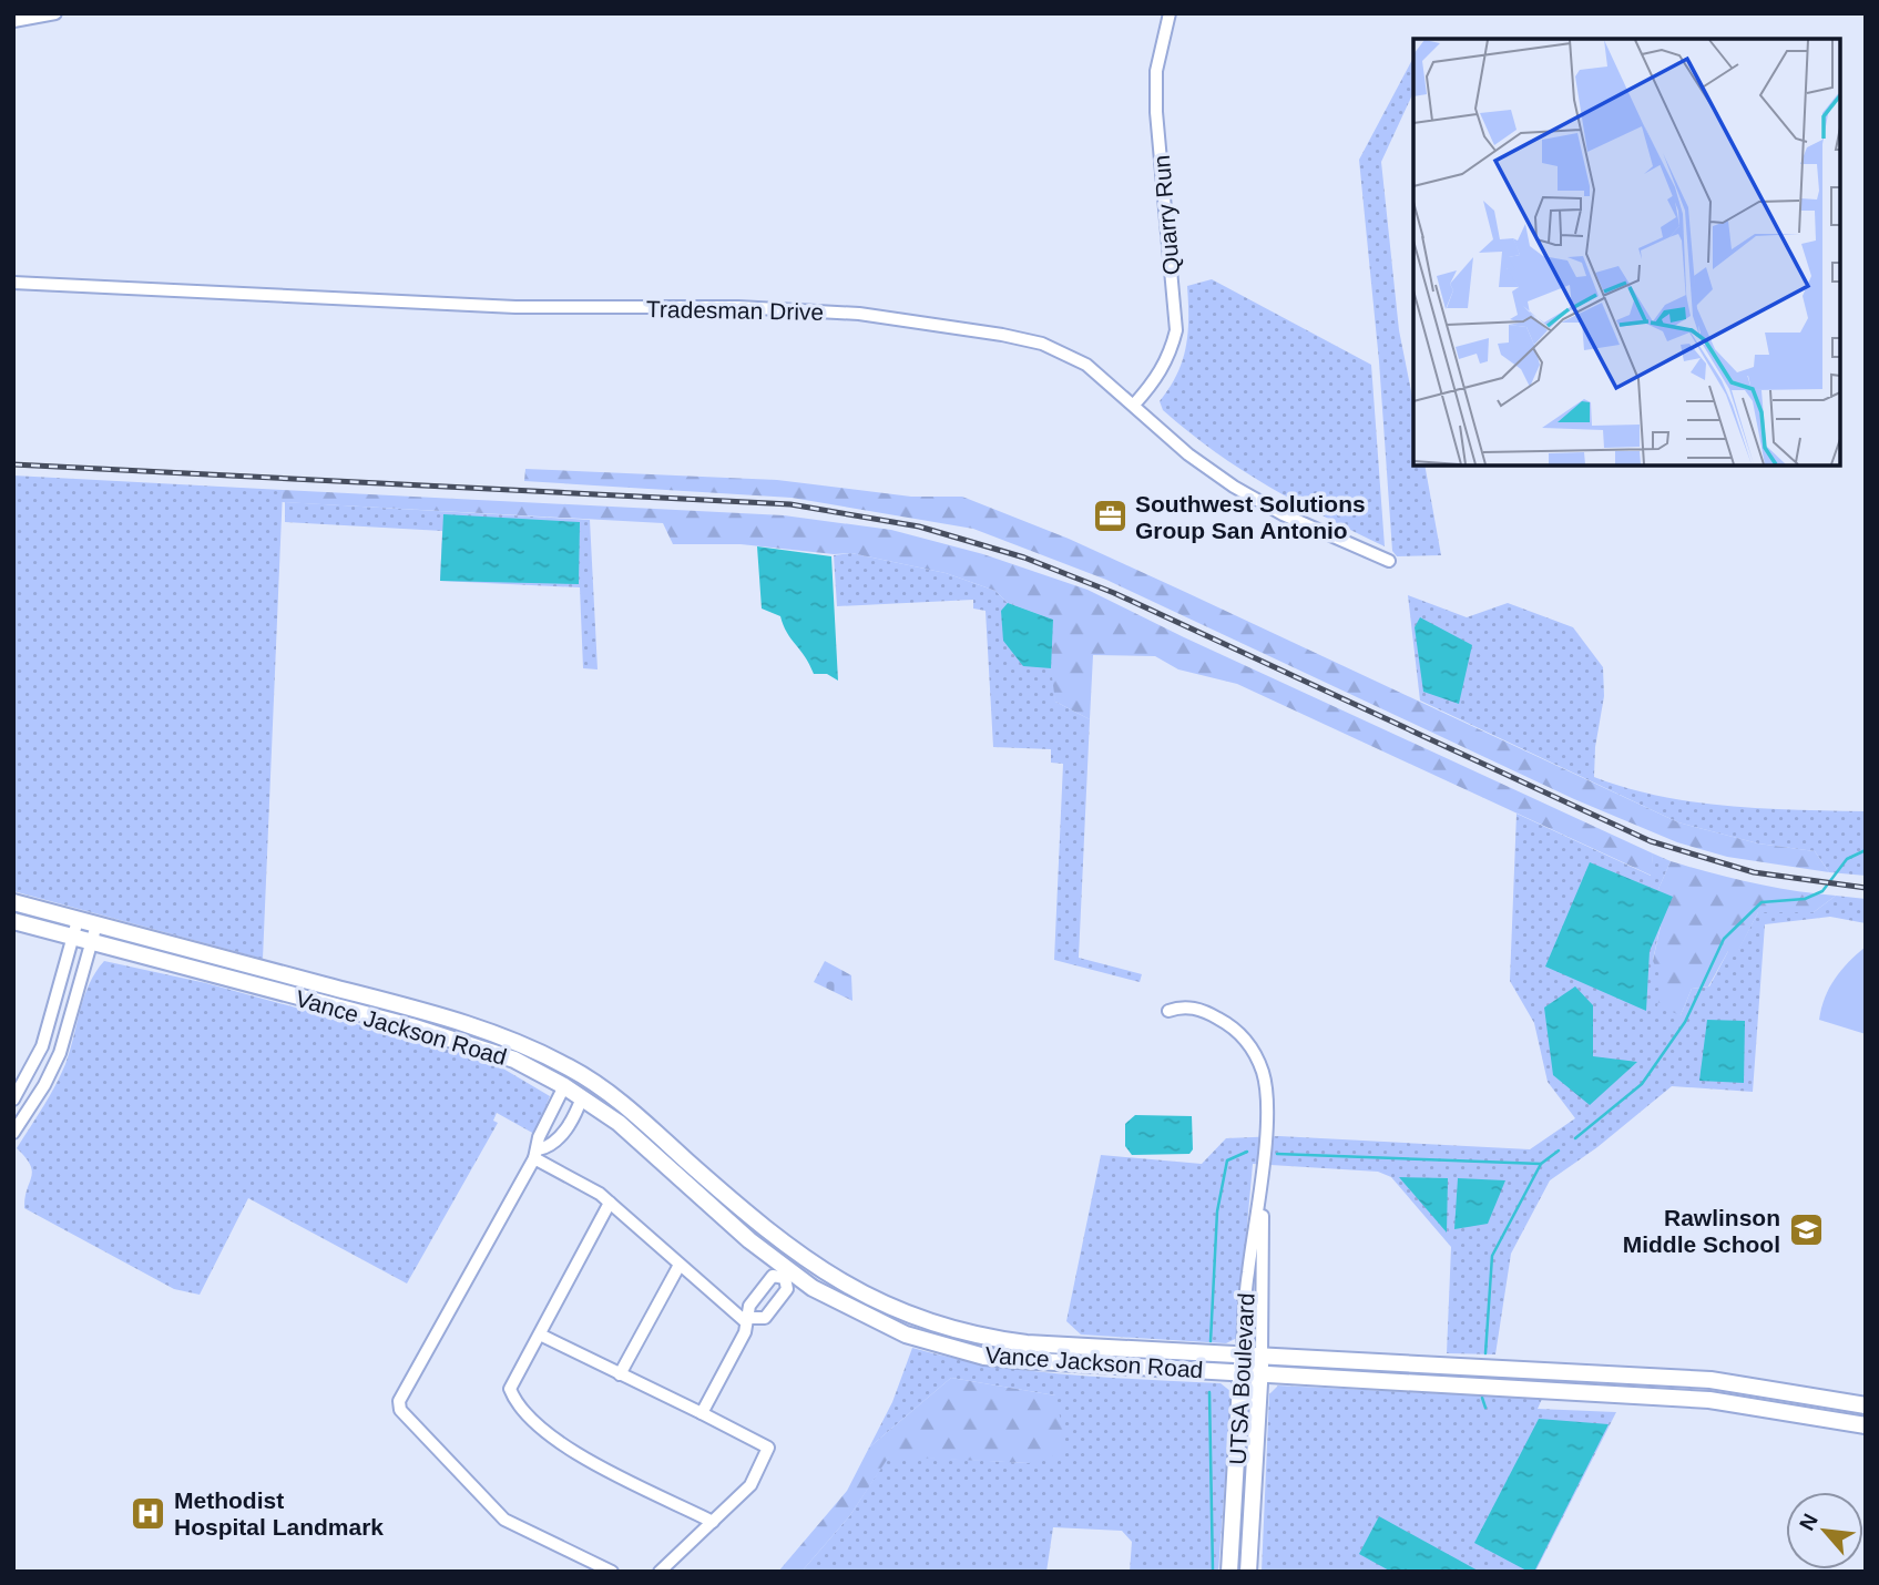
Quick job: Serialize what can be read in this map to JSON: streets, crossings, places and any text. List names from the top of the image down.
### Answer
{
  "streets": {
    "main road": ["Vance Jackson Road", "UTSA Boulevard"],
    "street": ["Quarry Run", "Tradesman Drive"]
  },
  "crossings": [
    ["Quarry Run", "Tradesman Drive"],
    ["Vance Jackson Road", "UTSA Boulevard"]
  ],
  "places": {
    "office": ["Southwest Solutions Group San Antonio"],
    "school or university": ["Rawlinson Middle School"],
    "hospital": ["Methodist Hospital Landmark"]
  },
  "north": "top left"
}
